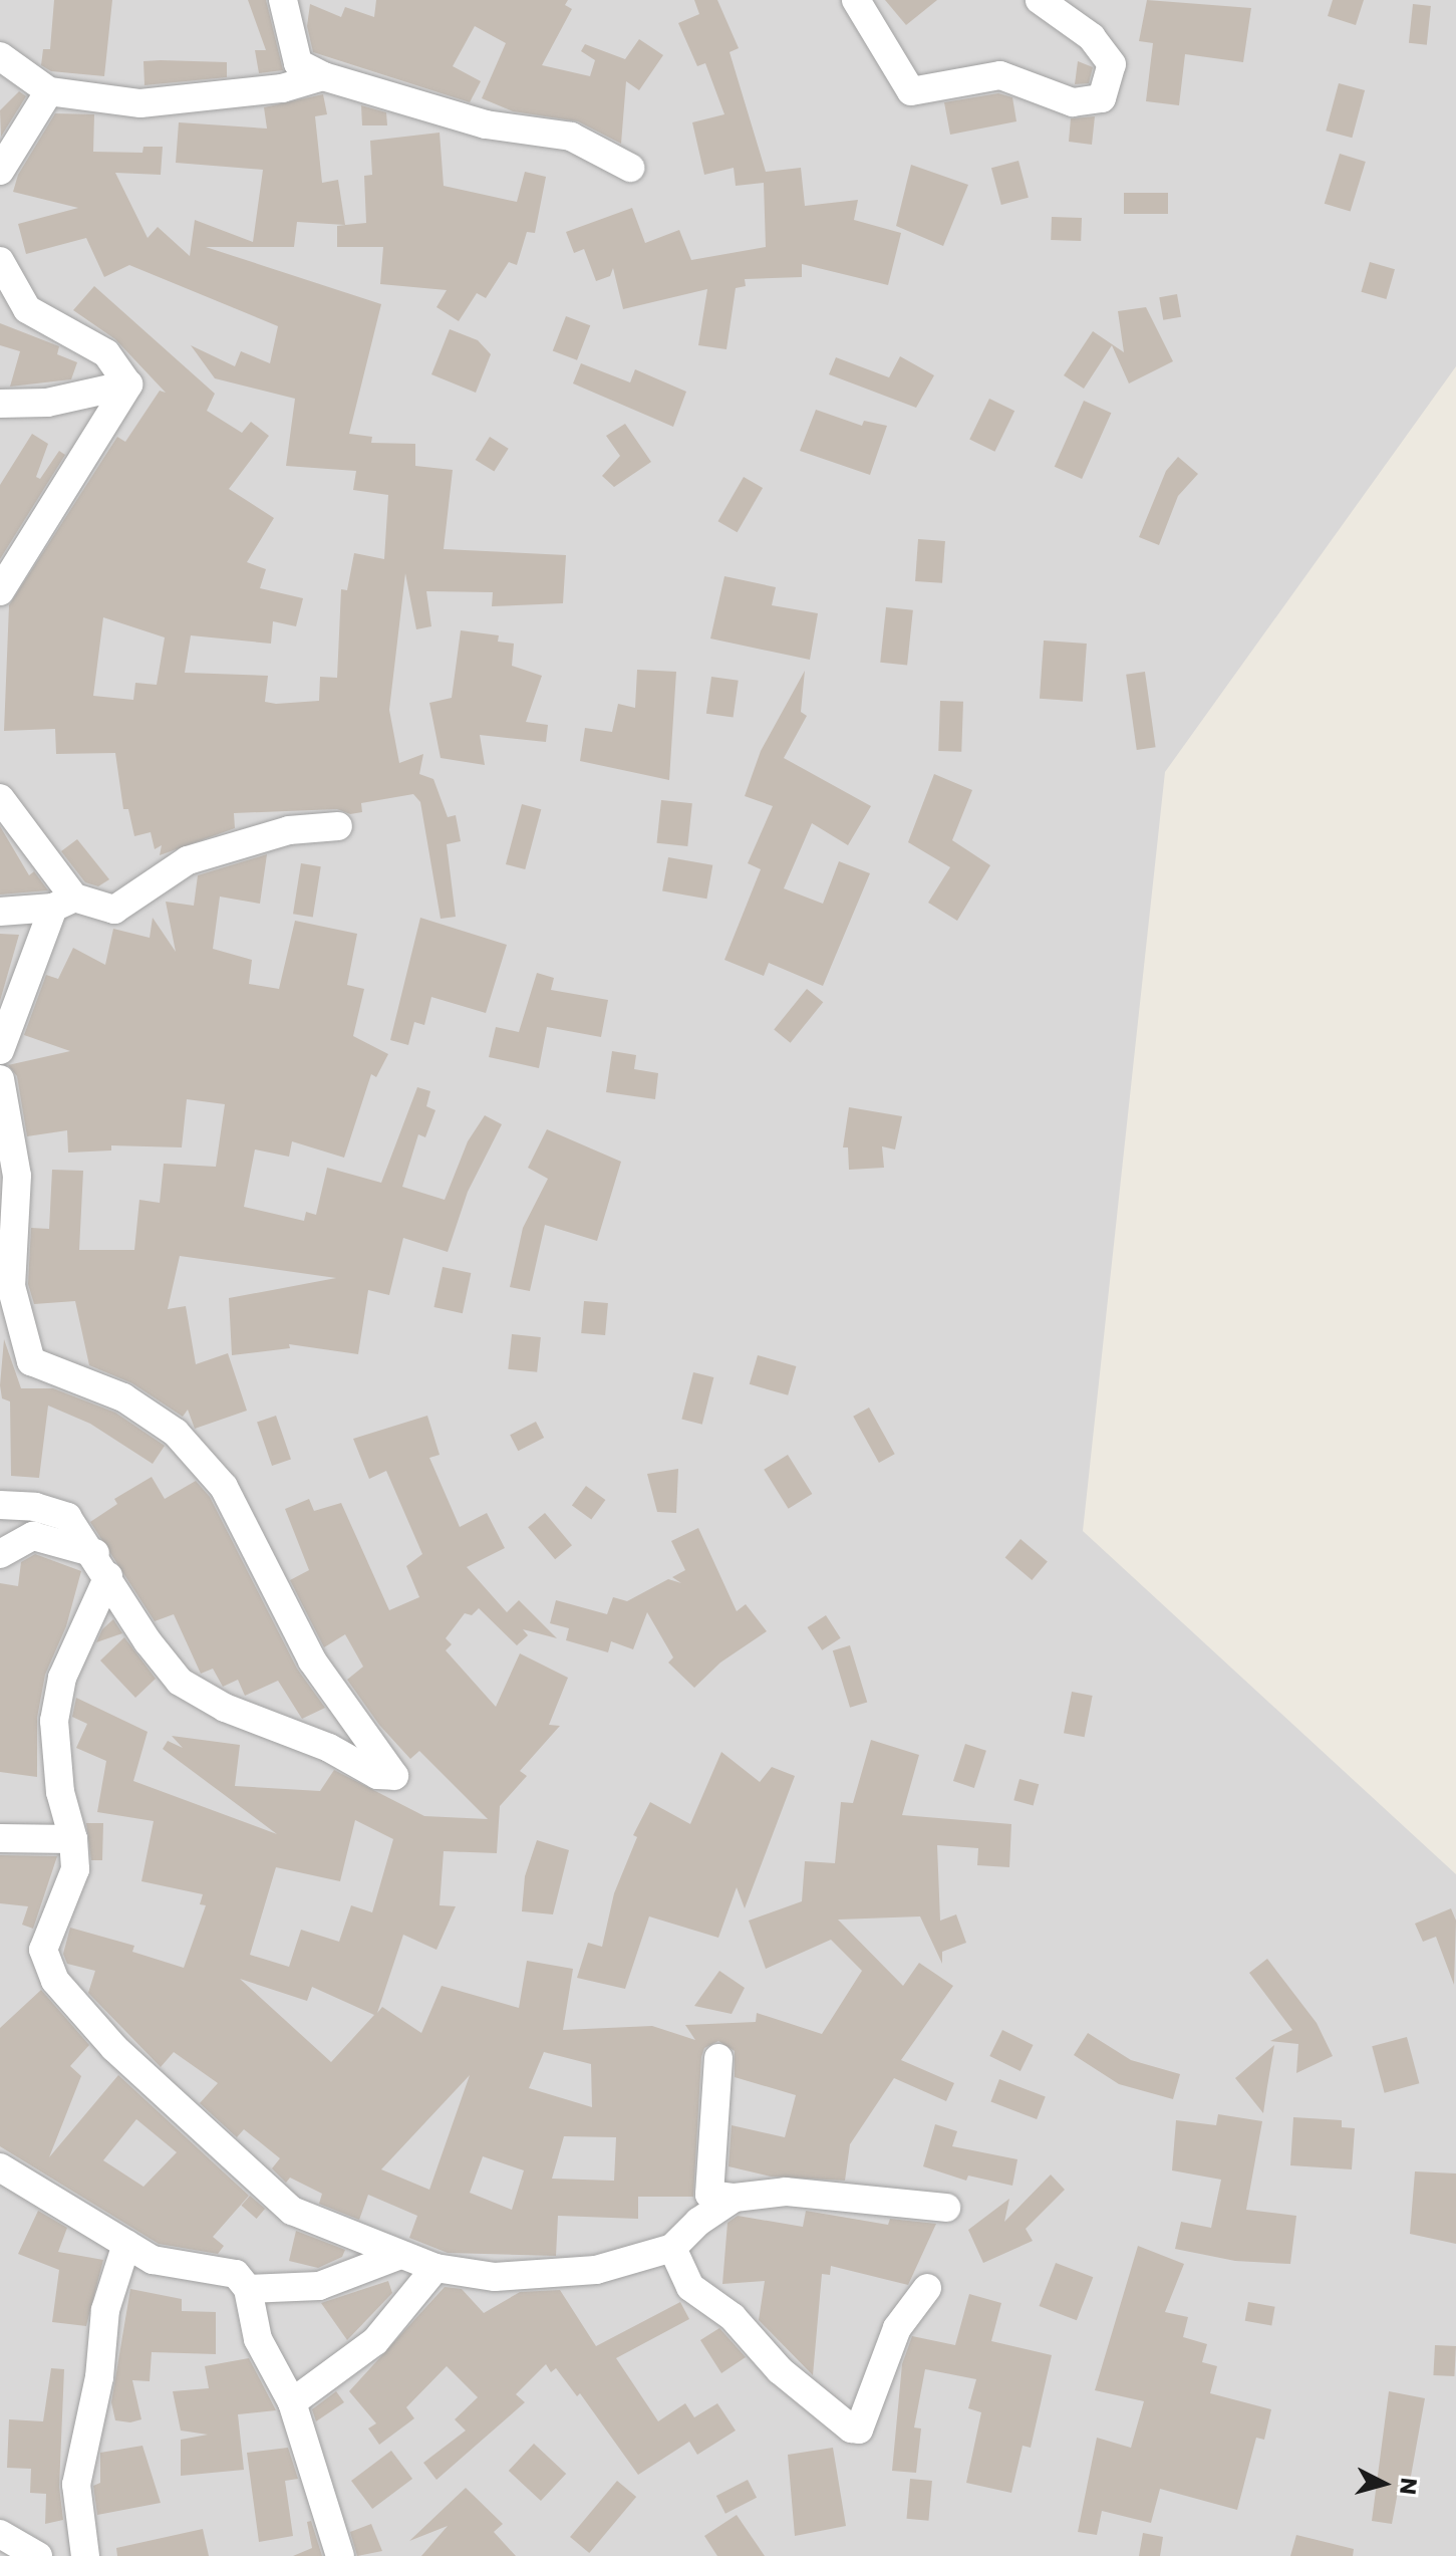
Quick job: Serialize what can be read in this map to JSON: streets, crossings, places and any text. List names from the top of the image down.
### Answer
{
  "north": "right"
}
